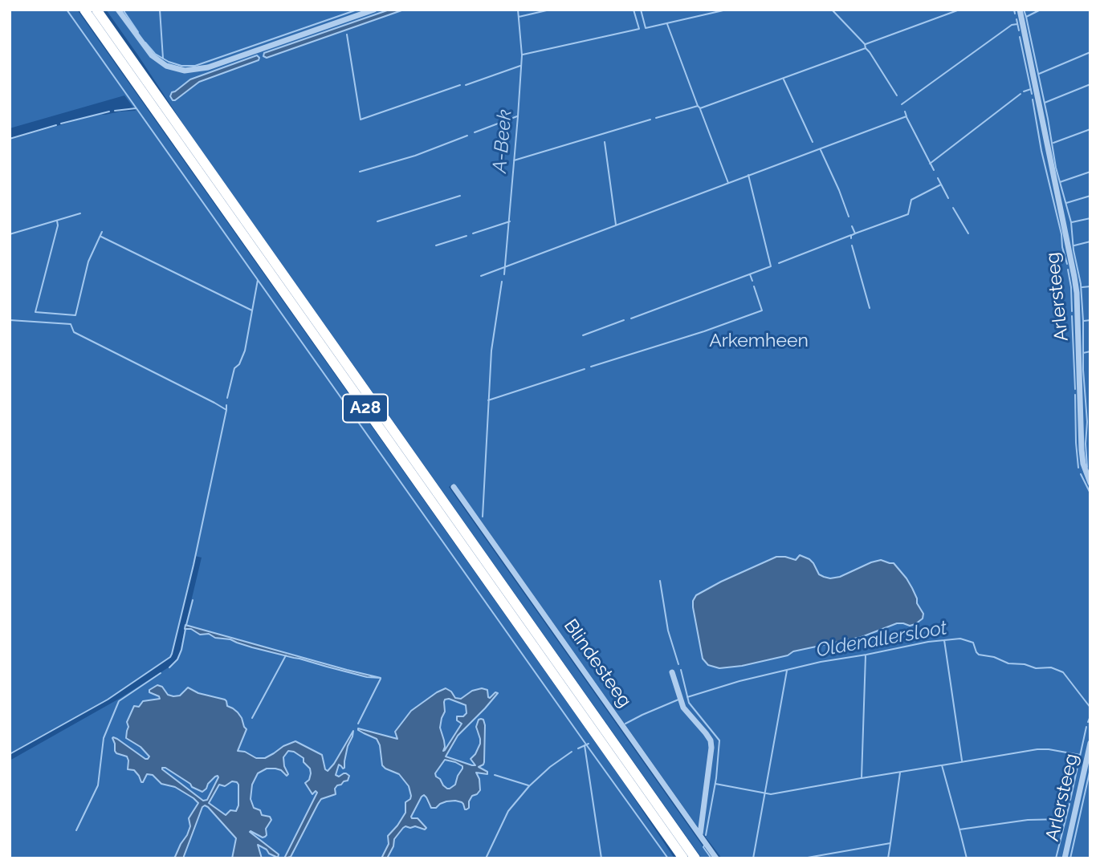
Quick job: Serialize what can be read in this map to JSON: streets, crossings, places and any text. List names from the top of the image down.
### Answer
{
  "streets": {
    "highway": ["A28"],
    "street": ["Arlersteeg", "Blindesteeg"]
  },
  "water": ["A-Beek", "Oldenallersloot"],
  "parks": ["Arkemheen"]
}
